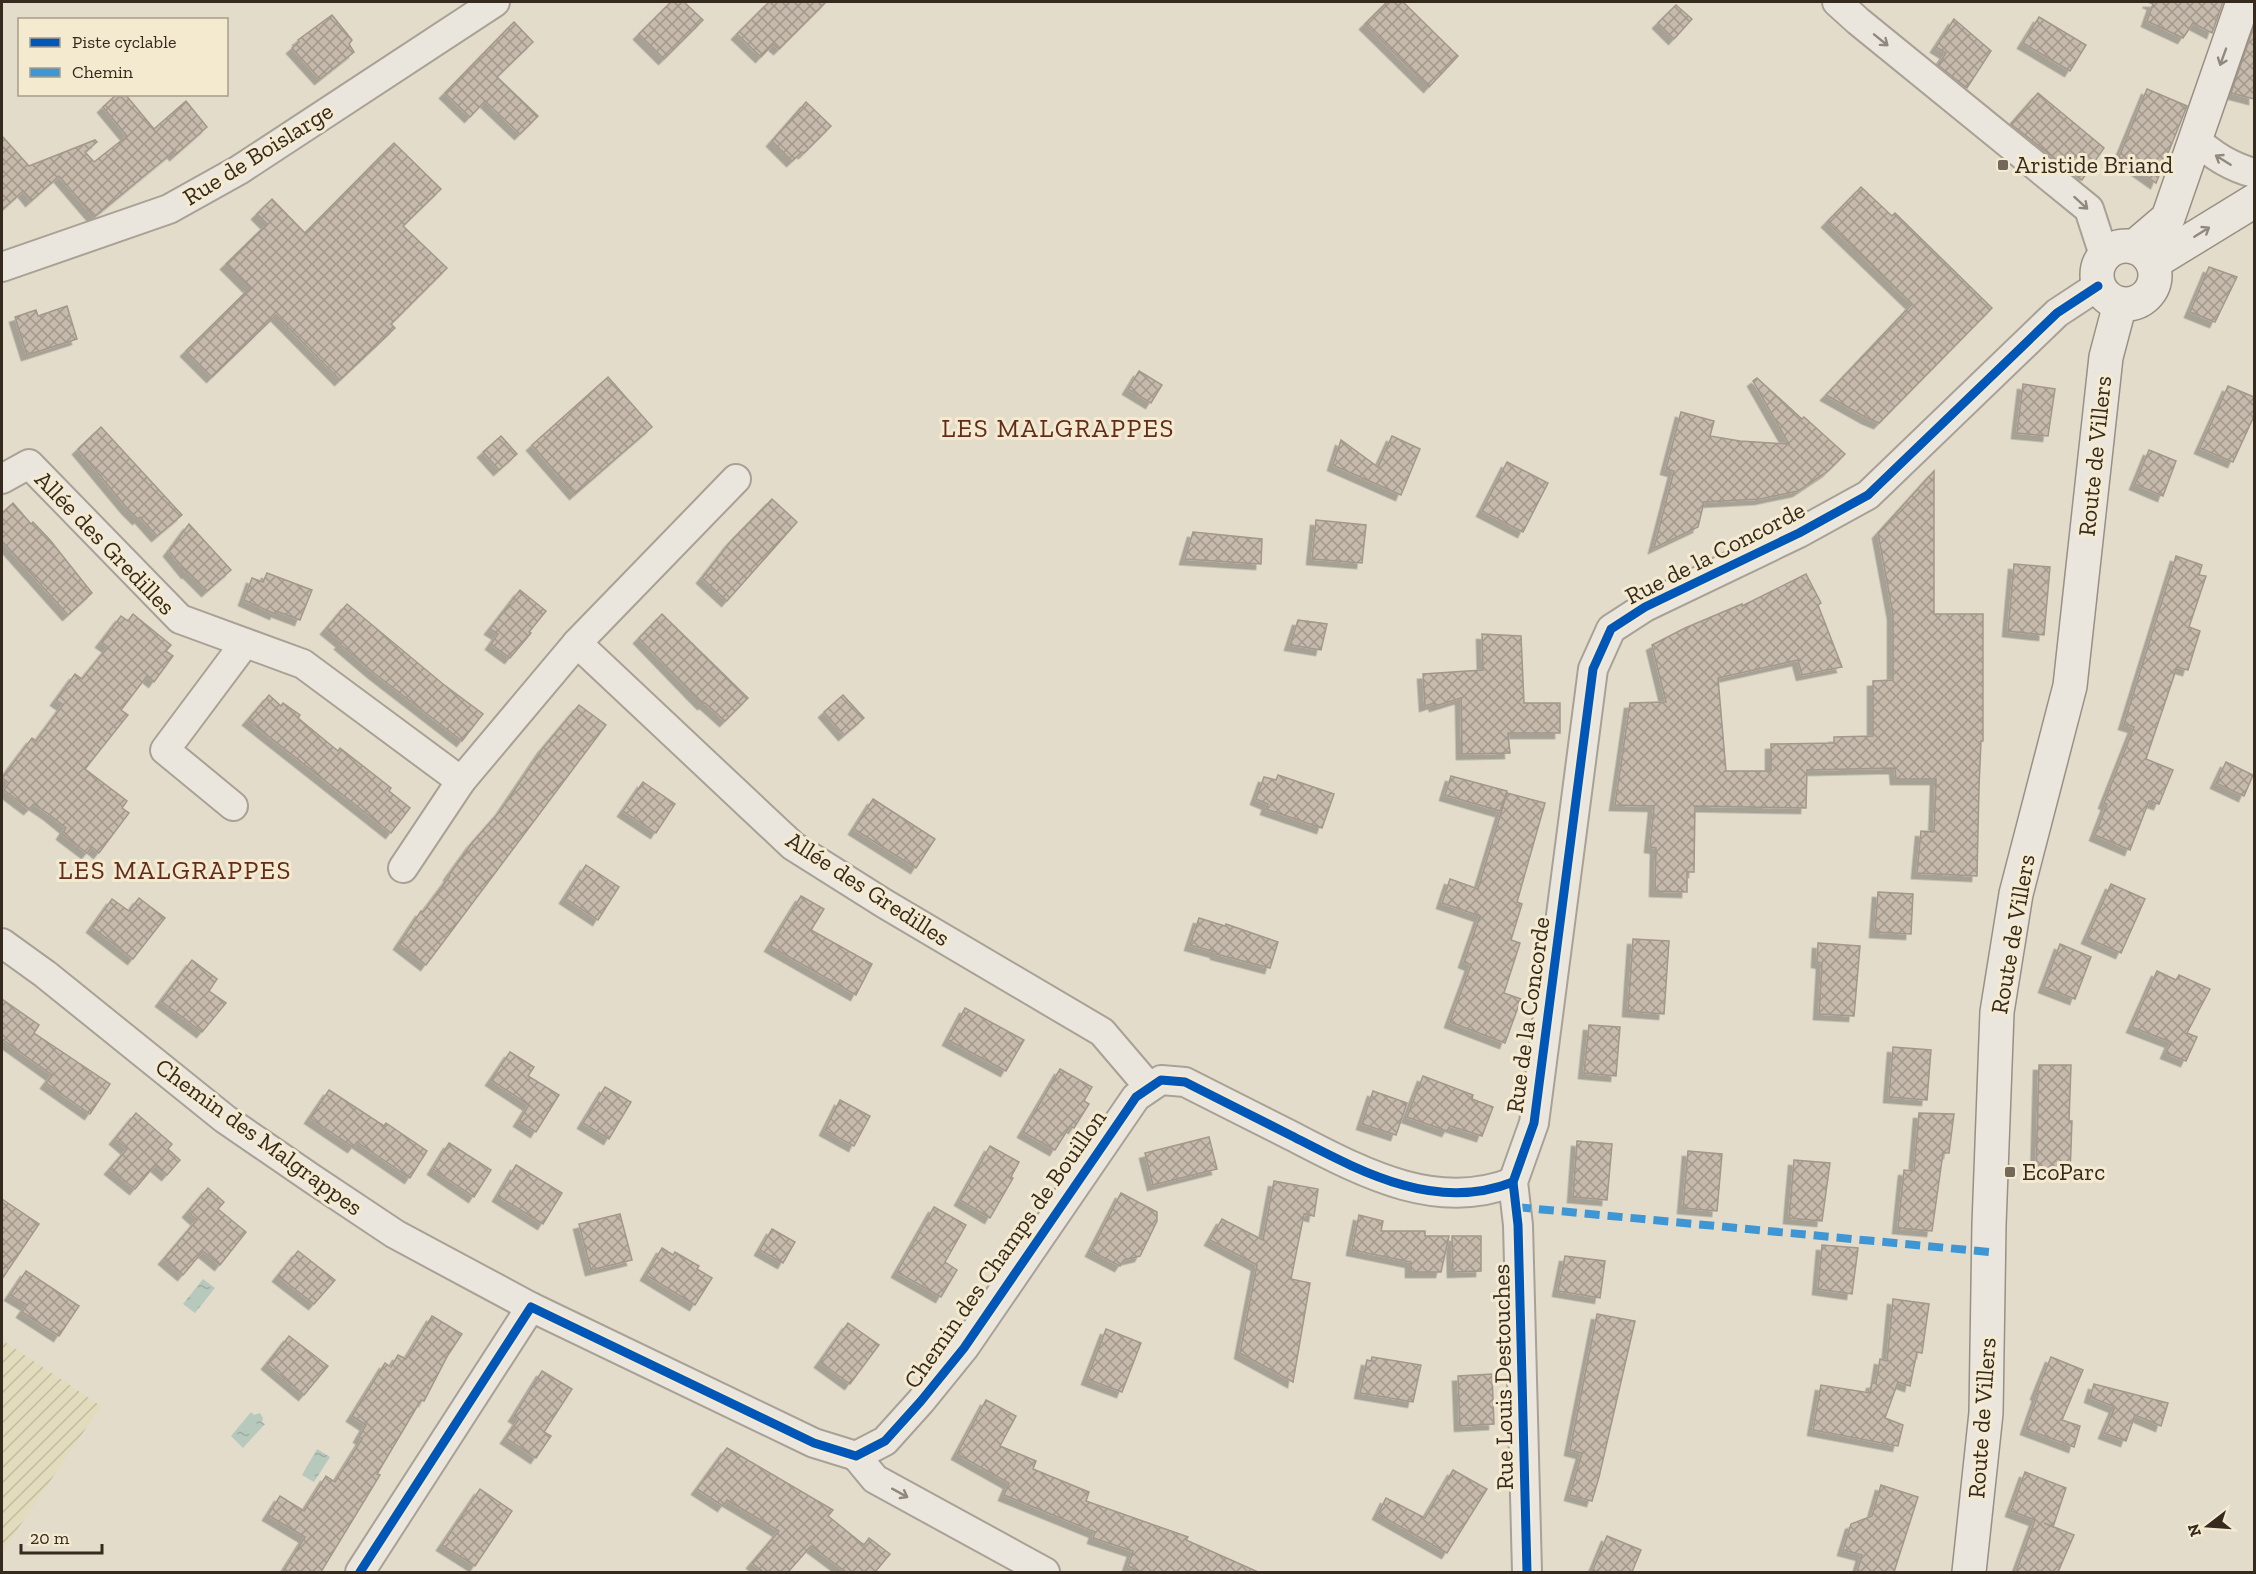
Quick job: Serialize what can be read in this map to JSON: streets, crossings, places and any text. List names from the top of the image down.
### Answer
{
  "streets": {
    "main road": ["Route de Villers"],
    "street": [
      "Rue de Boislarge",
      "Allée des Gredilles",
      "Rue de la Concorde",
      "Chemin des Malgrappes",
      "Chemin des Champs de Bouillon",
      "Rue Louis Destouches"
    ]
  },
  "crossings": [
    ["Route de Villers", "Rue de la Concorde"],
    ["Allée des Gredilles", "Chemin des Champs de Bouillon"],
    ["Rue de la Concorde", "Rue Louis Destouches"]
  ],
  "districts": ["LES MALGRAPPES", "LES MALGRAPPES"],
  "places": {
    "transit": ["Aristide Briand", "EcoParc"]
  },
  "legend": ["Piste cyclable", "Chemin"],
  "scale_bar": "20 m",
  "north": "left"
}
